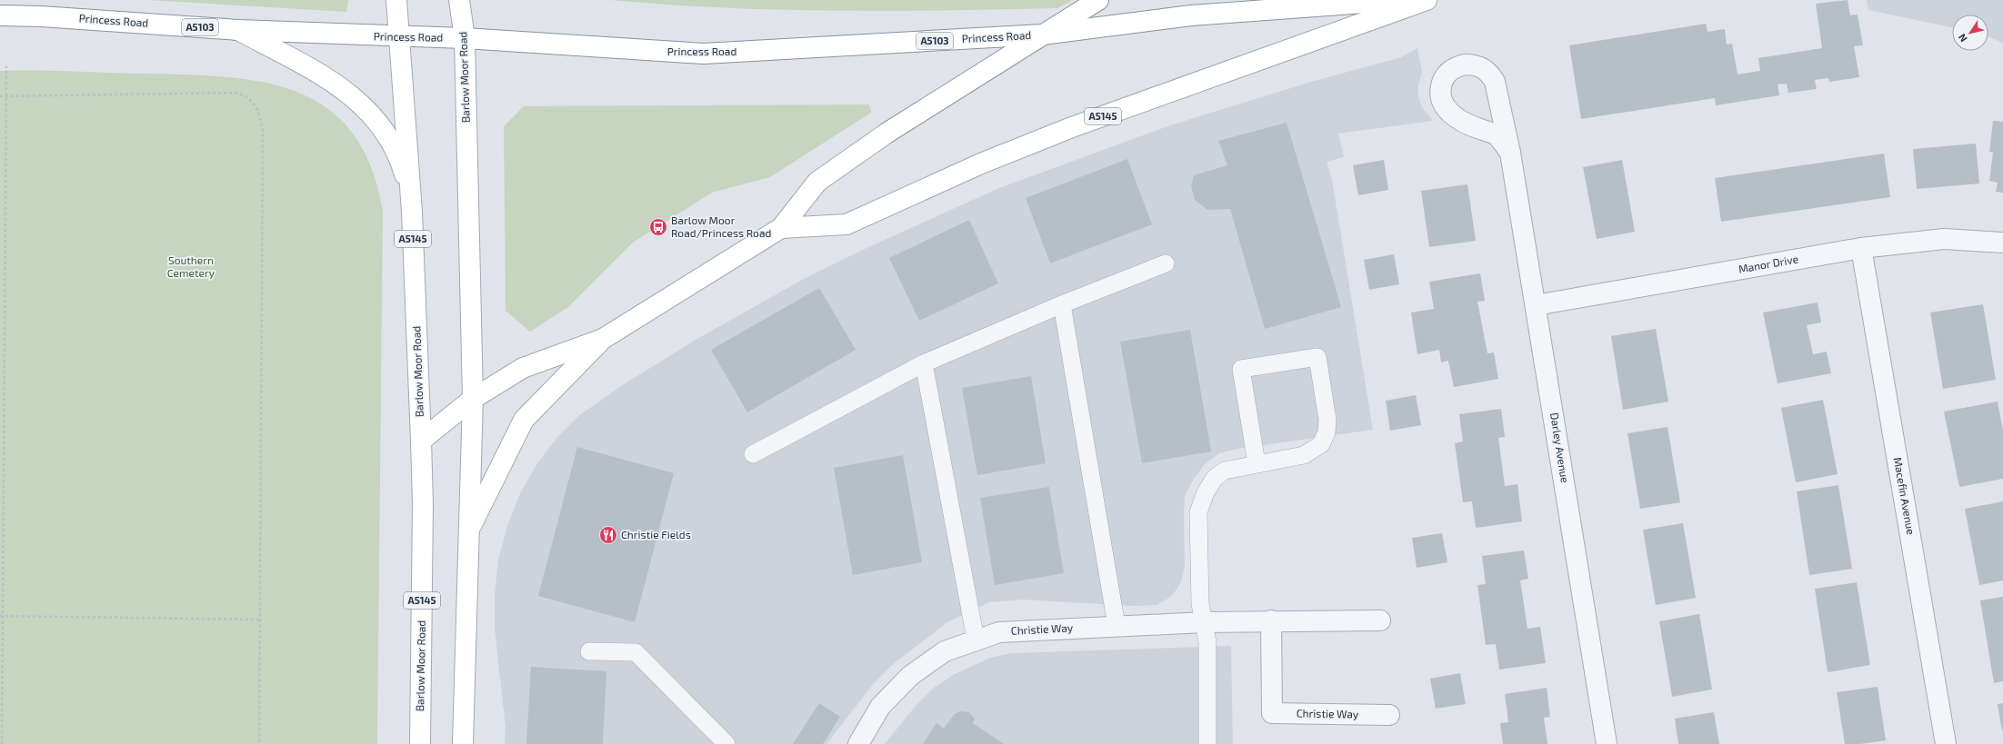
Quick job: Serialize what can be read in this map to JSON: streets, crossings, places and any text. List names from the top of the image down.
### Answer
{
  "streets": {
    "main road": [
      "Princess Road",
      "A5103",
      "Barlow Moor Road",
      "A5145"
    ],
    "street": [
      "Manor Drive",
      "Darley Avenue",
      "Macefin Avenue",
      "Christie Way"
    ]
  },
  "crossings": [
    ["Princess Road", "A5103"],
    ["Princess Road", "Barlow Moor Road"],
    ["Princess Road", "A5145"],
    ["A5103", "A5145"],
    ["Barlow Moor Road", "A5145"],
    ["Manor Drive", "Darley Avenue"],
    ["Manor Drive", "Macefin Avenue"]
  ],
  "parks": ["Southern Cemetery"],
  "places": {
    "bus stop": ["Barlow Moor Road/Princess Road"],
    "restaurant": ["Christie Fields"]
  },
  "north": "bottom left"
}
